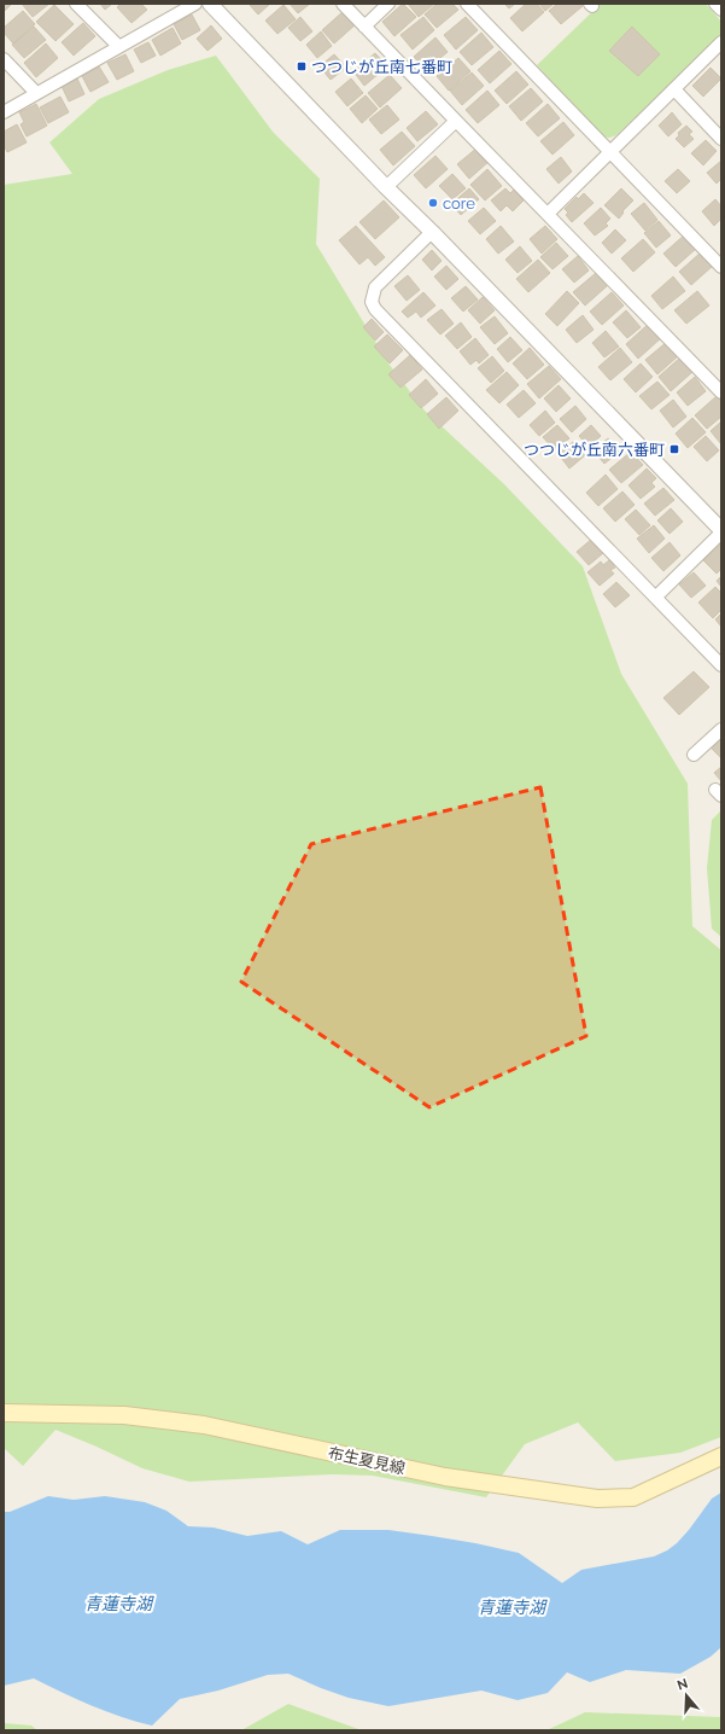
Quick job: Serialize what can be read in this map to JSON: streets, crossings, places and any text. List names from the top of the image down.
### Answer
{
  "streets": {
    "main road": ["布生夏見線"]
  },
  "water": ["青蓮寺湖"],
  "places": {
    "transit": ["つつじが丘南七番町", "つつじが丘南六番町"],
    "other": ["core"]
  },
  "north": "top"
}
